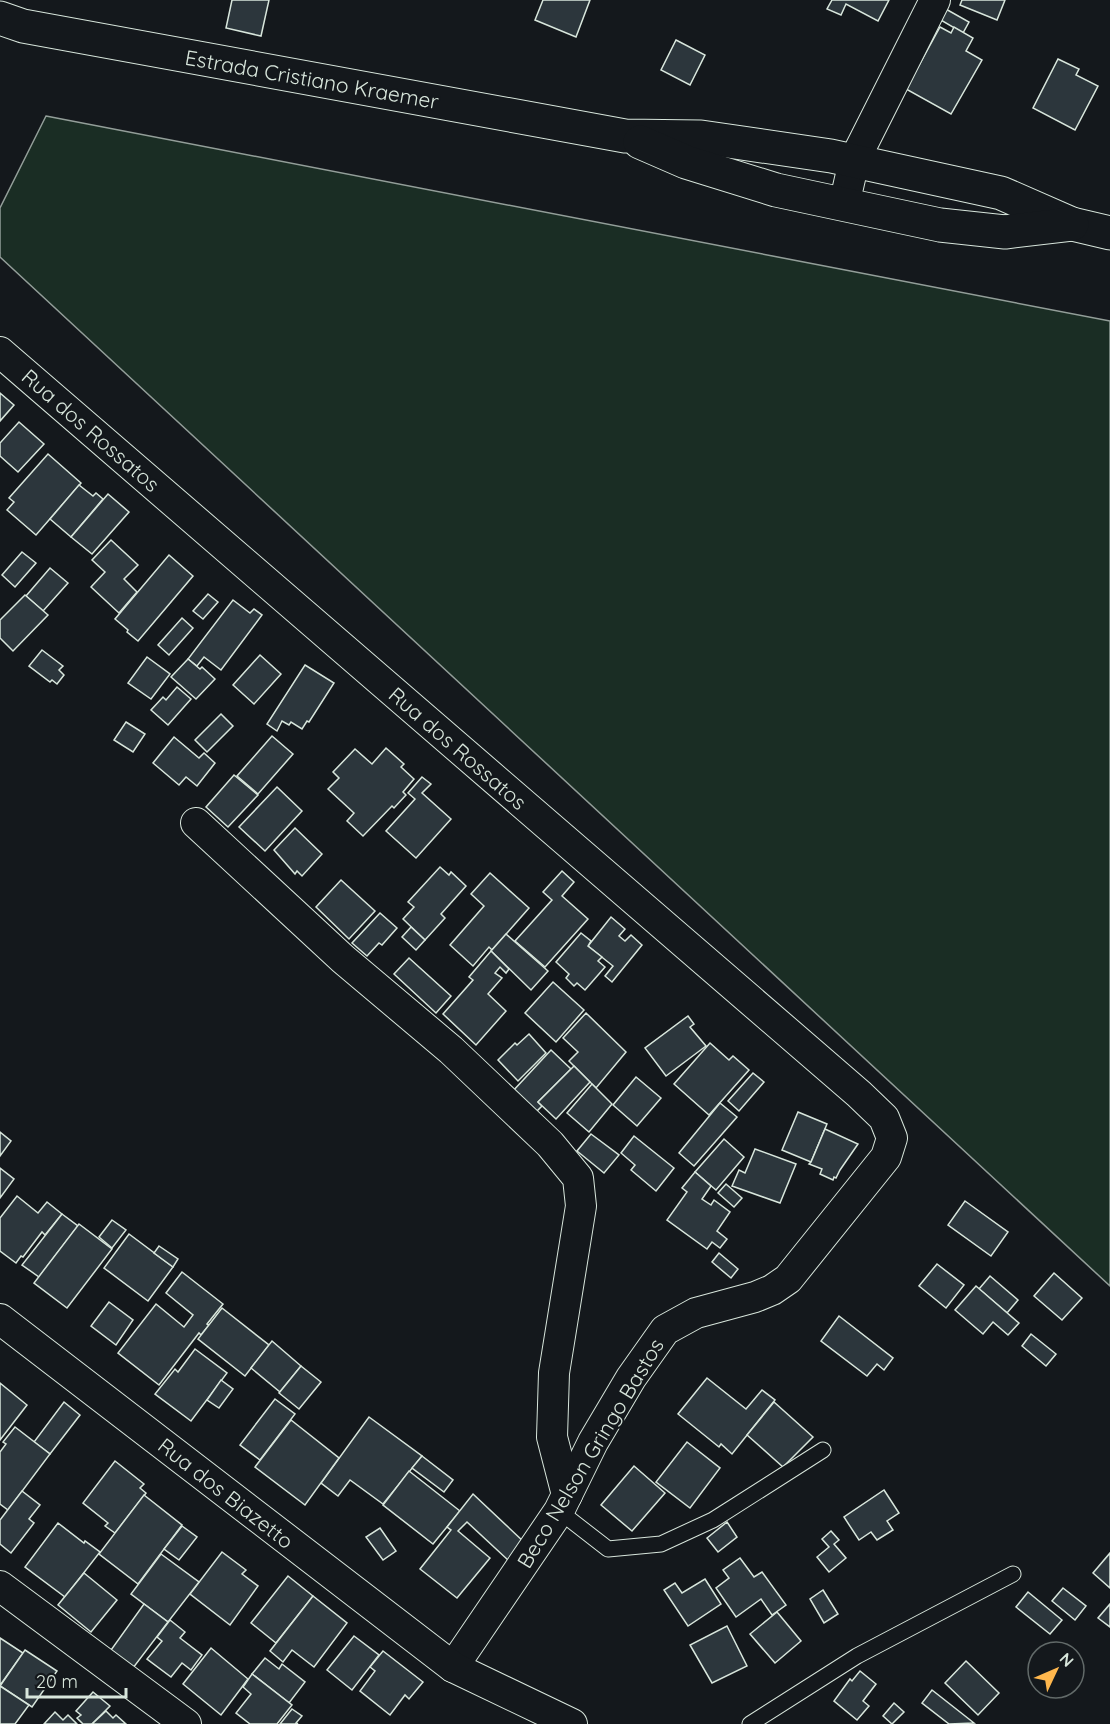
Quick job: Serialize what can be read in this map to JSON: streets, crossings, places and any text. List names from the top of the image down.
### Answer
{
  "streets": {
    "main road": ["Estrada Cristiano Kraemer"],
    "street": ["Rua dos Rossatos", "Beco Nelson Gringo Bastos", "Rua dos Biazetto"]
  },
  "crossings": [
    ["Rua dos Rossatos", "Beco Nelson Gringo Bastos"],
    ["Beco Nelson Gringo Bastos", "Rua dos Biazetto"]
  ],
  "scale_bar": "20 m",
  "north": "top right"
}
